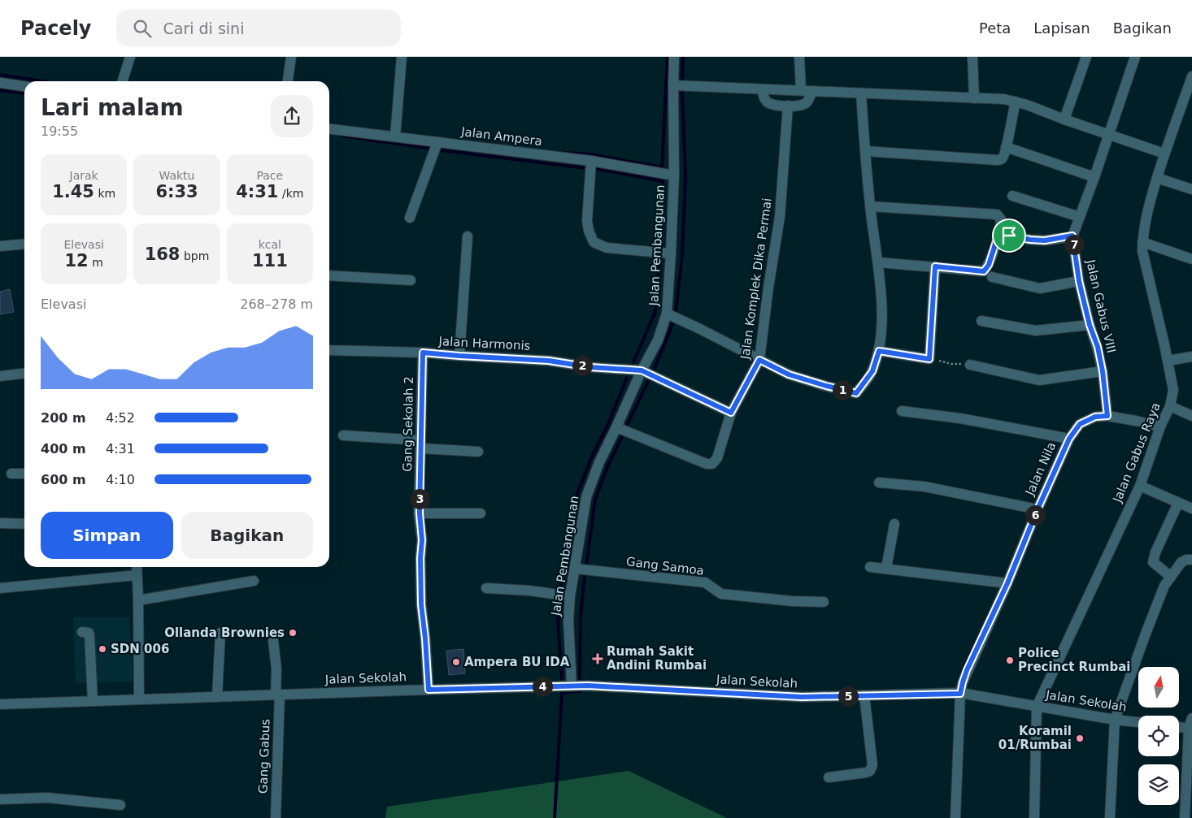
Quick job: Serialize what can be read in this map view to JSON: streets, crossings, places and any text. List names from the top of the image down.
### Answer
{
  "streets": {
    "street": [
      "Jalan Ampera",
      "Jalan Pembangunan",
      "Jalan Komplek Dika Permai",
      "Jalan Gabus VIII",
      "Jalan Harmonis",
      "Gang Sekolah 2",
      "Jalan Gabus Raya",
      "Jalan Nila",
      "Gang Samoa",
      "Jalan Sekolah",
      "Gang Gabus"
    ]
  },
  "crossings": [
    ["Jalan Ampera", "Jalan Pembangunan"],
    ["Jalan Pembangunan", "Jalan Komplek Dika Permai"],
    ["Jalan Pembangunan", "Jalan Harmonis"],
    ["Jalan Pembangunan", "Gang Samoa"],
    ["Jalan Pembangunan", "Jalan Sekolah"],
    ["Jalan Gabus VIII", "Jalan Nila"],
    ["Jalan Harmonis", "Gang Sekolah 2"],
    ["Gang Sekolah 2", "Jalan Sekolah"],
    ["Jalan Gabus Raya", "Jalan Nila"],
    ["Jalan Gabus Raya", "Jalan Sekolah"],
    ["Jalan Nila", "Jalan Sekolah"],
    ["Jalan Sekolah", "Gang Gabus"]
  ],
  "places": {
    "other": [
      "Ollanda Brownies",
      "SDN 006",
      "Police Precinct Rumbai",
      "Ampera BU IDA",
      "Koramil 01/Rumbai"
    ],
    "health": ["Rumah Sakit Andini Rumbai"]
  },
  "north": "top",
  "page": {
    "header": "Pacely",
    "search": "Cari di sini",
    "nav": ["Peta", "Lapisan", "Bagikan"],
    "heading": ["Lari malam", "19:55"],
    "stats": [
      ["Jarak", "1.45 km"],
      ["Waktu", "6:33"],
      ["Pace", "4:31 /km"],
      ["Elevasi", "12 m"],
      ["168 bpm"],
      ["kcal", "111"]
    ],
    "pins": [
      "7",
      "2",
      "1",
      "3",
      "6",
      "4",
      "5"
    ],
    "chart": ["Elevasi", "268–278 m"],
    "list": [
      {
        "name": "200 m",
        "note": "4:52"
      },
      {
        "name": "400 m",
        "note": "4:31"
      },
      {
        "name": "600 m",
        "note": "4:10"
      }
    ],
    "buttons": ["Simpan", "Bagikan"]
  }
}
